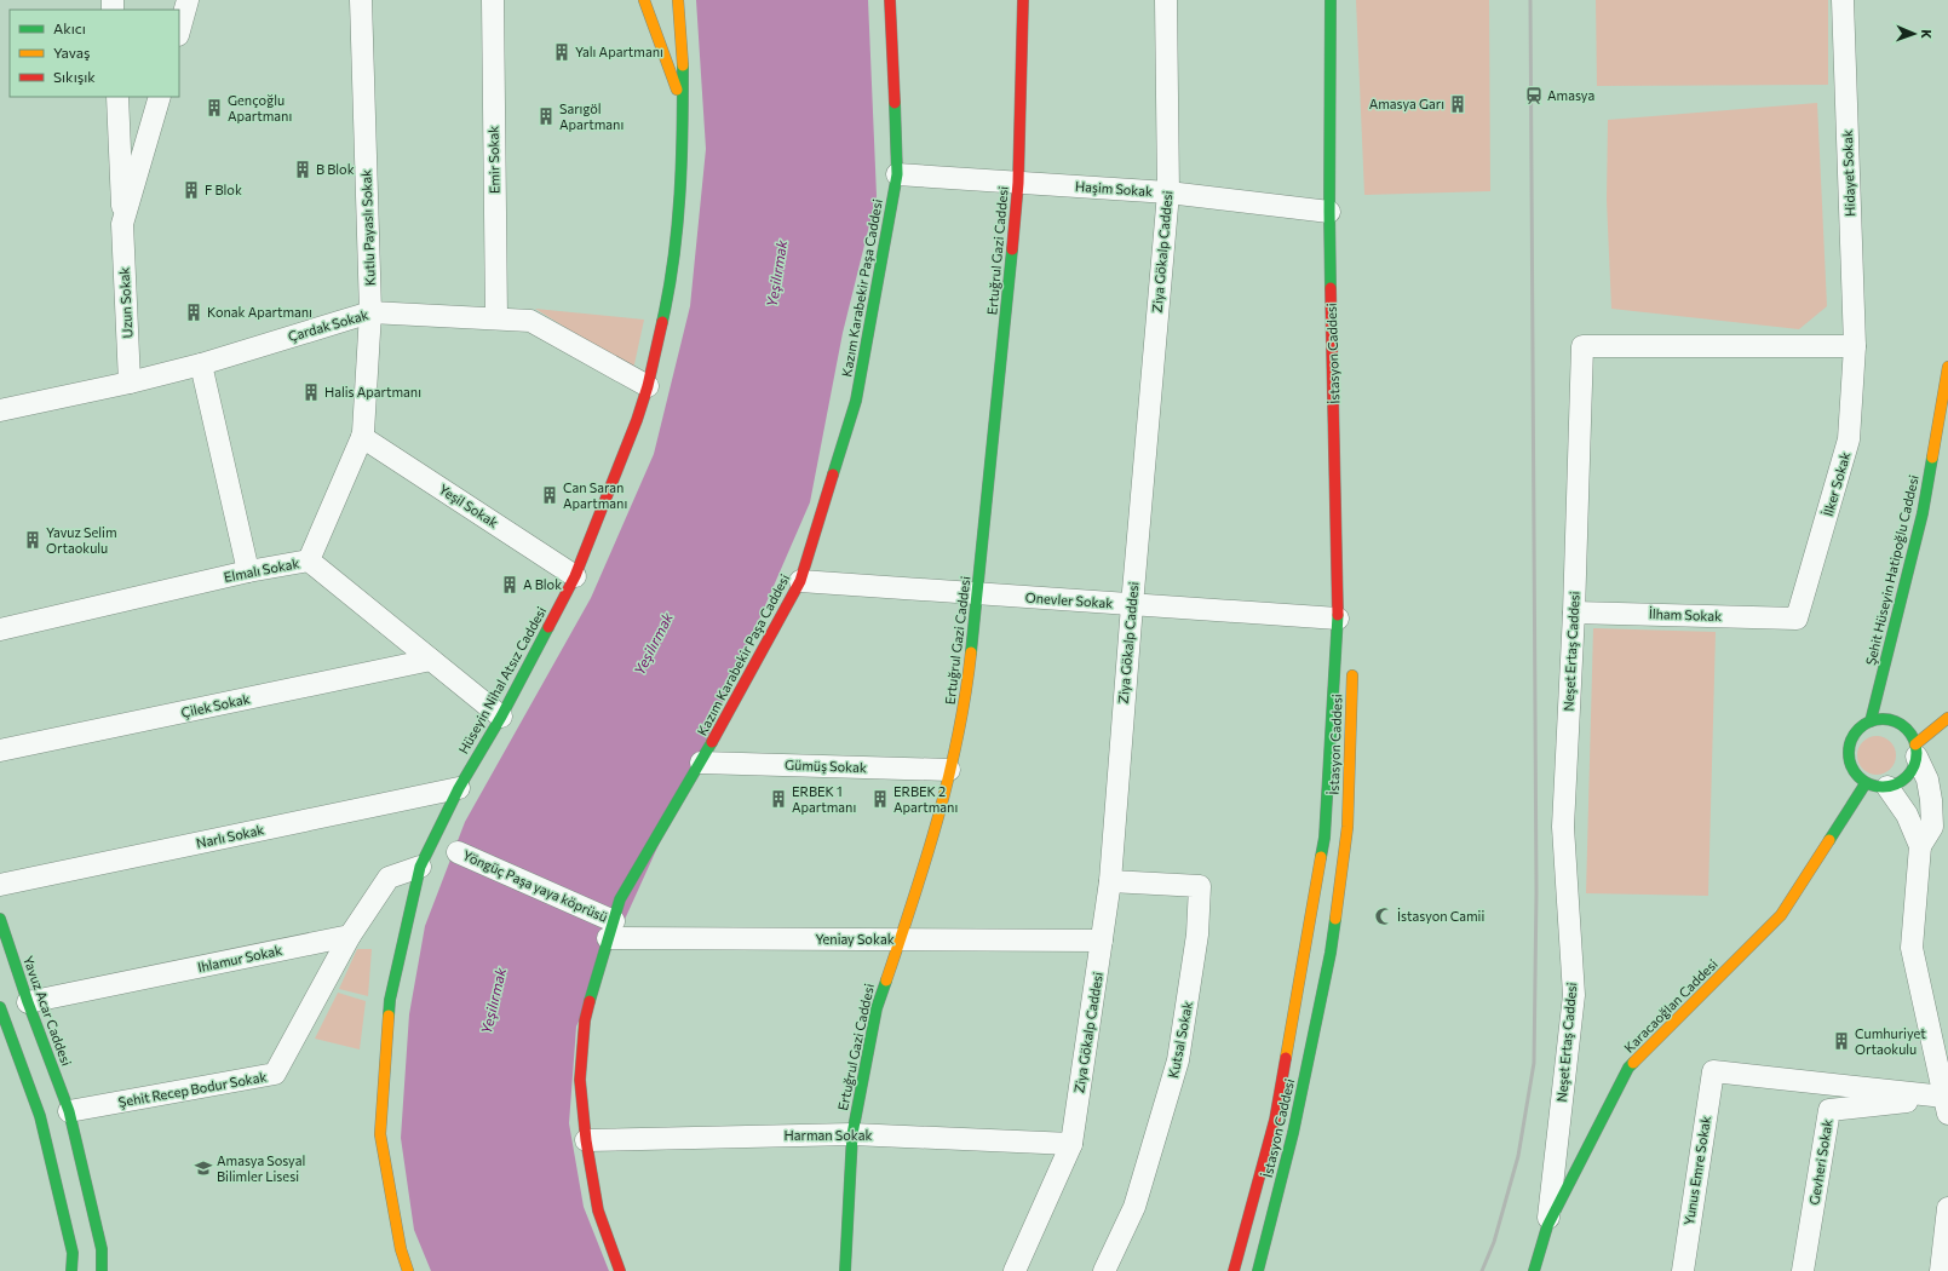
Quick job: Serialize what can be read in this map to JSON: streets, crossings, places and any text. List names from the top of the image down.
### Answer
{
  "streets": {
    "street": [
      "Emir Sokak",
      "Hidayet Sokak",
      "Haşim Sokak",
      "Kutlu Payaslı Sokak",
      "Ertuğrul Gazi Caddesi",
      "Ziya Gökalp Caddesi",
      "Kazım Karabekir Paşa Caddesi",
      "Uzun Sokak",
      "Çardak Sokak",
      "İstasyon Caddesi",
      "İlker Sokak",
      "Yeşil Sokak",
      "Elmalı Sokak",
      "Şehit Hüseyin Hatipoğlu Caddesi",
      "Onevler Sokak",
      "İlham Sokak",
      "Neşet Ertaş Caddesi",
      "Hüseyin Nihal Atsız Caddesi",
      "Çilek Sokak",
      "Gümüş Sokak",
      "Narlı Sokak",
      "Yöngüç Paşa yaya köprüsü",
      "Yeniay Sokak",
      "Ihlamur Sokak",
      "Karacaoğlan Caddesi",
      "Yavuz Acar Caddesi",
      "Kutsal Sokak",
      "Şehit Recep Bodur Sokak",
      "Harman Sokak",
      "Gevheri Sokak",
      "Yunus Emre Sokak"
    ]
  },
  "crossings": [
    ["Emir Sokak", "Çardak Sokak"],
    ["Hidayet Sokak", "İlker Sokak"],
    ["Hidayet Sokak", "Neşet Ertaş Caddesi"],
    ["Haşim Sokak", "Ertuğrul Gazi Caddesi"],
    ["Haşim Sokak", "Ziya Gökalp Caddesi"],
    ["Haşim Sokak", "Kazım Karabekir Paşa Caddesi"],
    ["Haşim Sokak", "İstasyon Caddesi"],
    ["Kutlu Payaslı Sokak", "Çardak Sokak"],
    ["Kutlu Payaslı Sokak", "Yeşil Sokak"],
    ["Kutlu Payaslı Sokak", "Elmalı Sokak"],
    ["Ertuğrul Gazi Caddesi", "Onevler Sokak"],
    ["Ertuğrul Gazi Caddesi", "Gümüş Sokak"],
    ["Ertuğrul Gazi Caddesi", "Yeniay Sokak"],
    ["Ertuğrul Gazi Caddesi", "Harman Sokak"],
    ["Ziya Gökalp Caddesi", "Onevler Sokak"],
    ["Ziya Gökalp Caddesi", "Yeniay Sokak"],
    ["Ziya Gökalp Caddesi", "Kutsal Sokak"],
    ["Ziya Gökalp Caddesi", "Harman Sokak"],
    ["Kazım Karabekir Paşa Caddesi", "Onevler Sokak"],
    ["Kazım Karabekir Paşa Caddesi", "Gümüş Sokak"],
    ["Kazım Karabekir Paşa Caddesi", "Yöngüç Paşa yaya köprüsü"],
    ["Kazım Karabekir Paşa Caddesi", "Yeniay Sokak"],
    ["Kazım Karabekir Paşa Caddesi", "Harman Sokak"],
    ["Uzun Sokak", "Çardak Sokak"],
    ["Çardak Sokak", "Hüseyin Nihal Atsız Caddesi"],
    ["İstasyon Caddesi", "Onevler Sokak"],
    ["İlker Sokak", "İlham Sokak"],
    ["İlker Sokak", "Neşet Ertaş Caddesi"],
    ["Yeşil Sokak", "Hüseyin Nihal Atsız Caddesi"],
    ["Elmalı Sokak", "Hüseyin Nihal Atsız Caddesi"],
    ["Elmalı Sokak", "Çilek Sokak"],
    ["Şehit Hüseyin Hatipoğlu Caddesi", "Karacaoğlan Caddesi"],
    ["İlham Sokak", "Neşet Ertaş Caddesi"],
    ["Neşet Ertaş Caddesi", "Karacaoğlan Caddesi"],
    ["Hüseyin Nihal Atsız Caddesi", "Narlı Sokak"],
    ["Yöngüç Paşa yaya köprüsü", "Yeniay Sokak"],
    ["Ihlamur Sokak", "Yavuz Acar Caddesi"],
    ["Ihlamur Sokak", "Şehit Recep Bodur Sokak"],
    ["Yavuz Acar Caddesi", "Şehit Recep Bodur Sokak"],
    ["Gevheri Sokak", "Yunus Emre Sokak"]
  ],
  "water": ["Yeşilırmak"],
  "places": {
    "building": [
      "Yalı Apartmanı",
      "Amasya Garı",
      "Gençoğlu Apartmanı",
      "Sarıgöl Apartmanı",
      "B Blok",
      "F Blok",
      "Konak Apartmanı",
      "Halis Apartmanı",
      "Can Saran Apartmanı",
      "Yavuz Selim Ortaokulu",
      "A Blok",
      "ERBEK 1 Apartmanı",
      "ERBEK 2 Apartmanı",
      "Cumhuriyet Ortaokulu"
    ],
    "station": ["Amasya"],
    "mosque": ["İstasyon Camii"],
    "school or university": ["Amasya Sosyal Bilimler Lisesi"]
  },
  "legend": ["Akıcı", "Yavaş", "Sıkışık"],
  "north": "right"
}
